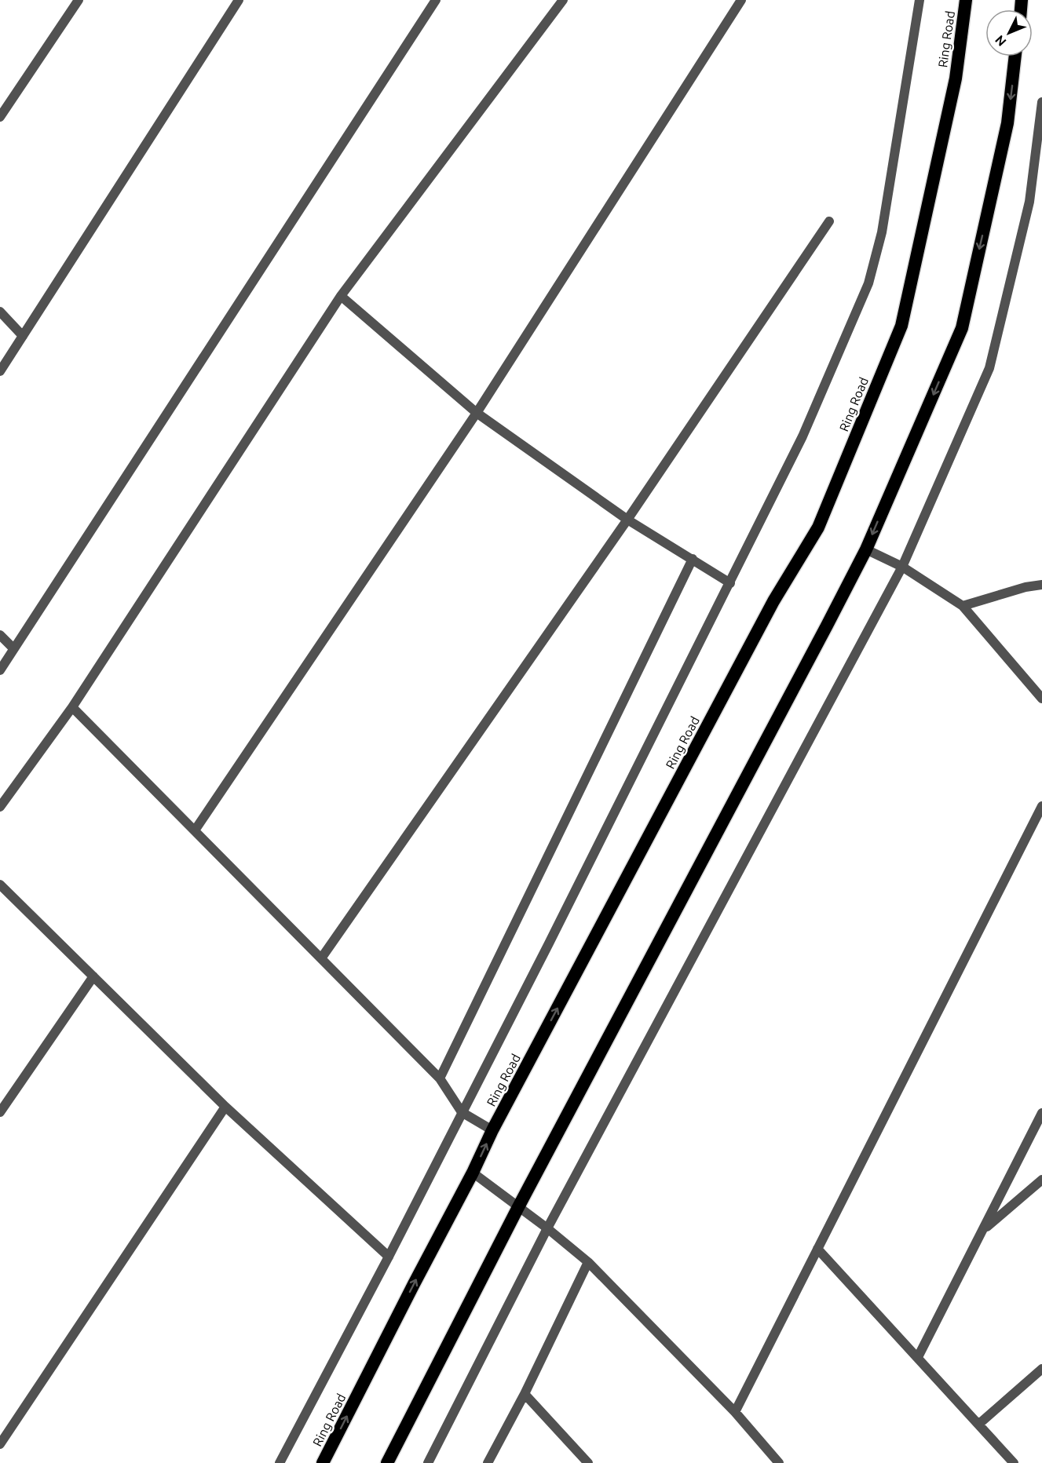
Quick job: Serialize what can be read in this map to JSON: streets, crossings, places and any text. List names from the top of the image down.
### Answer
{
  "streets": {
    "highway": ["Ring Road"]
  },
  "north": "bottom left"
}
